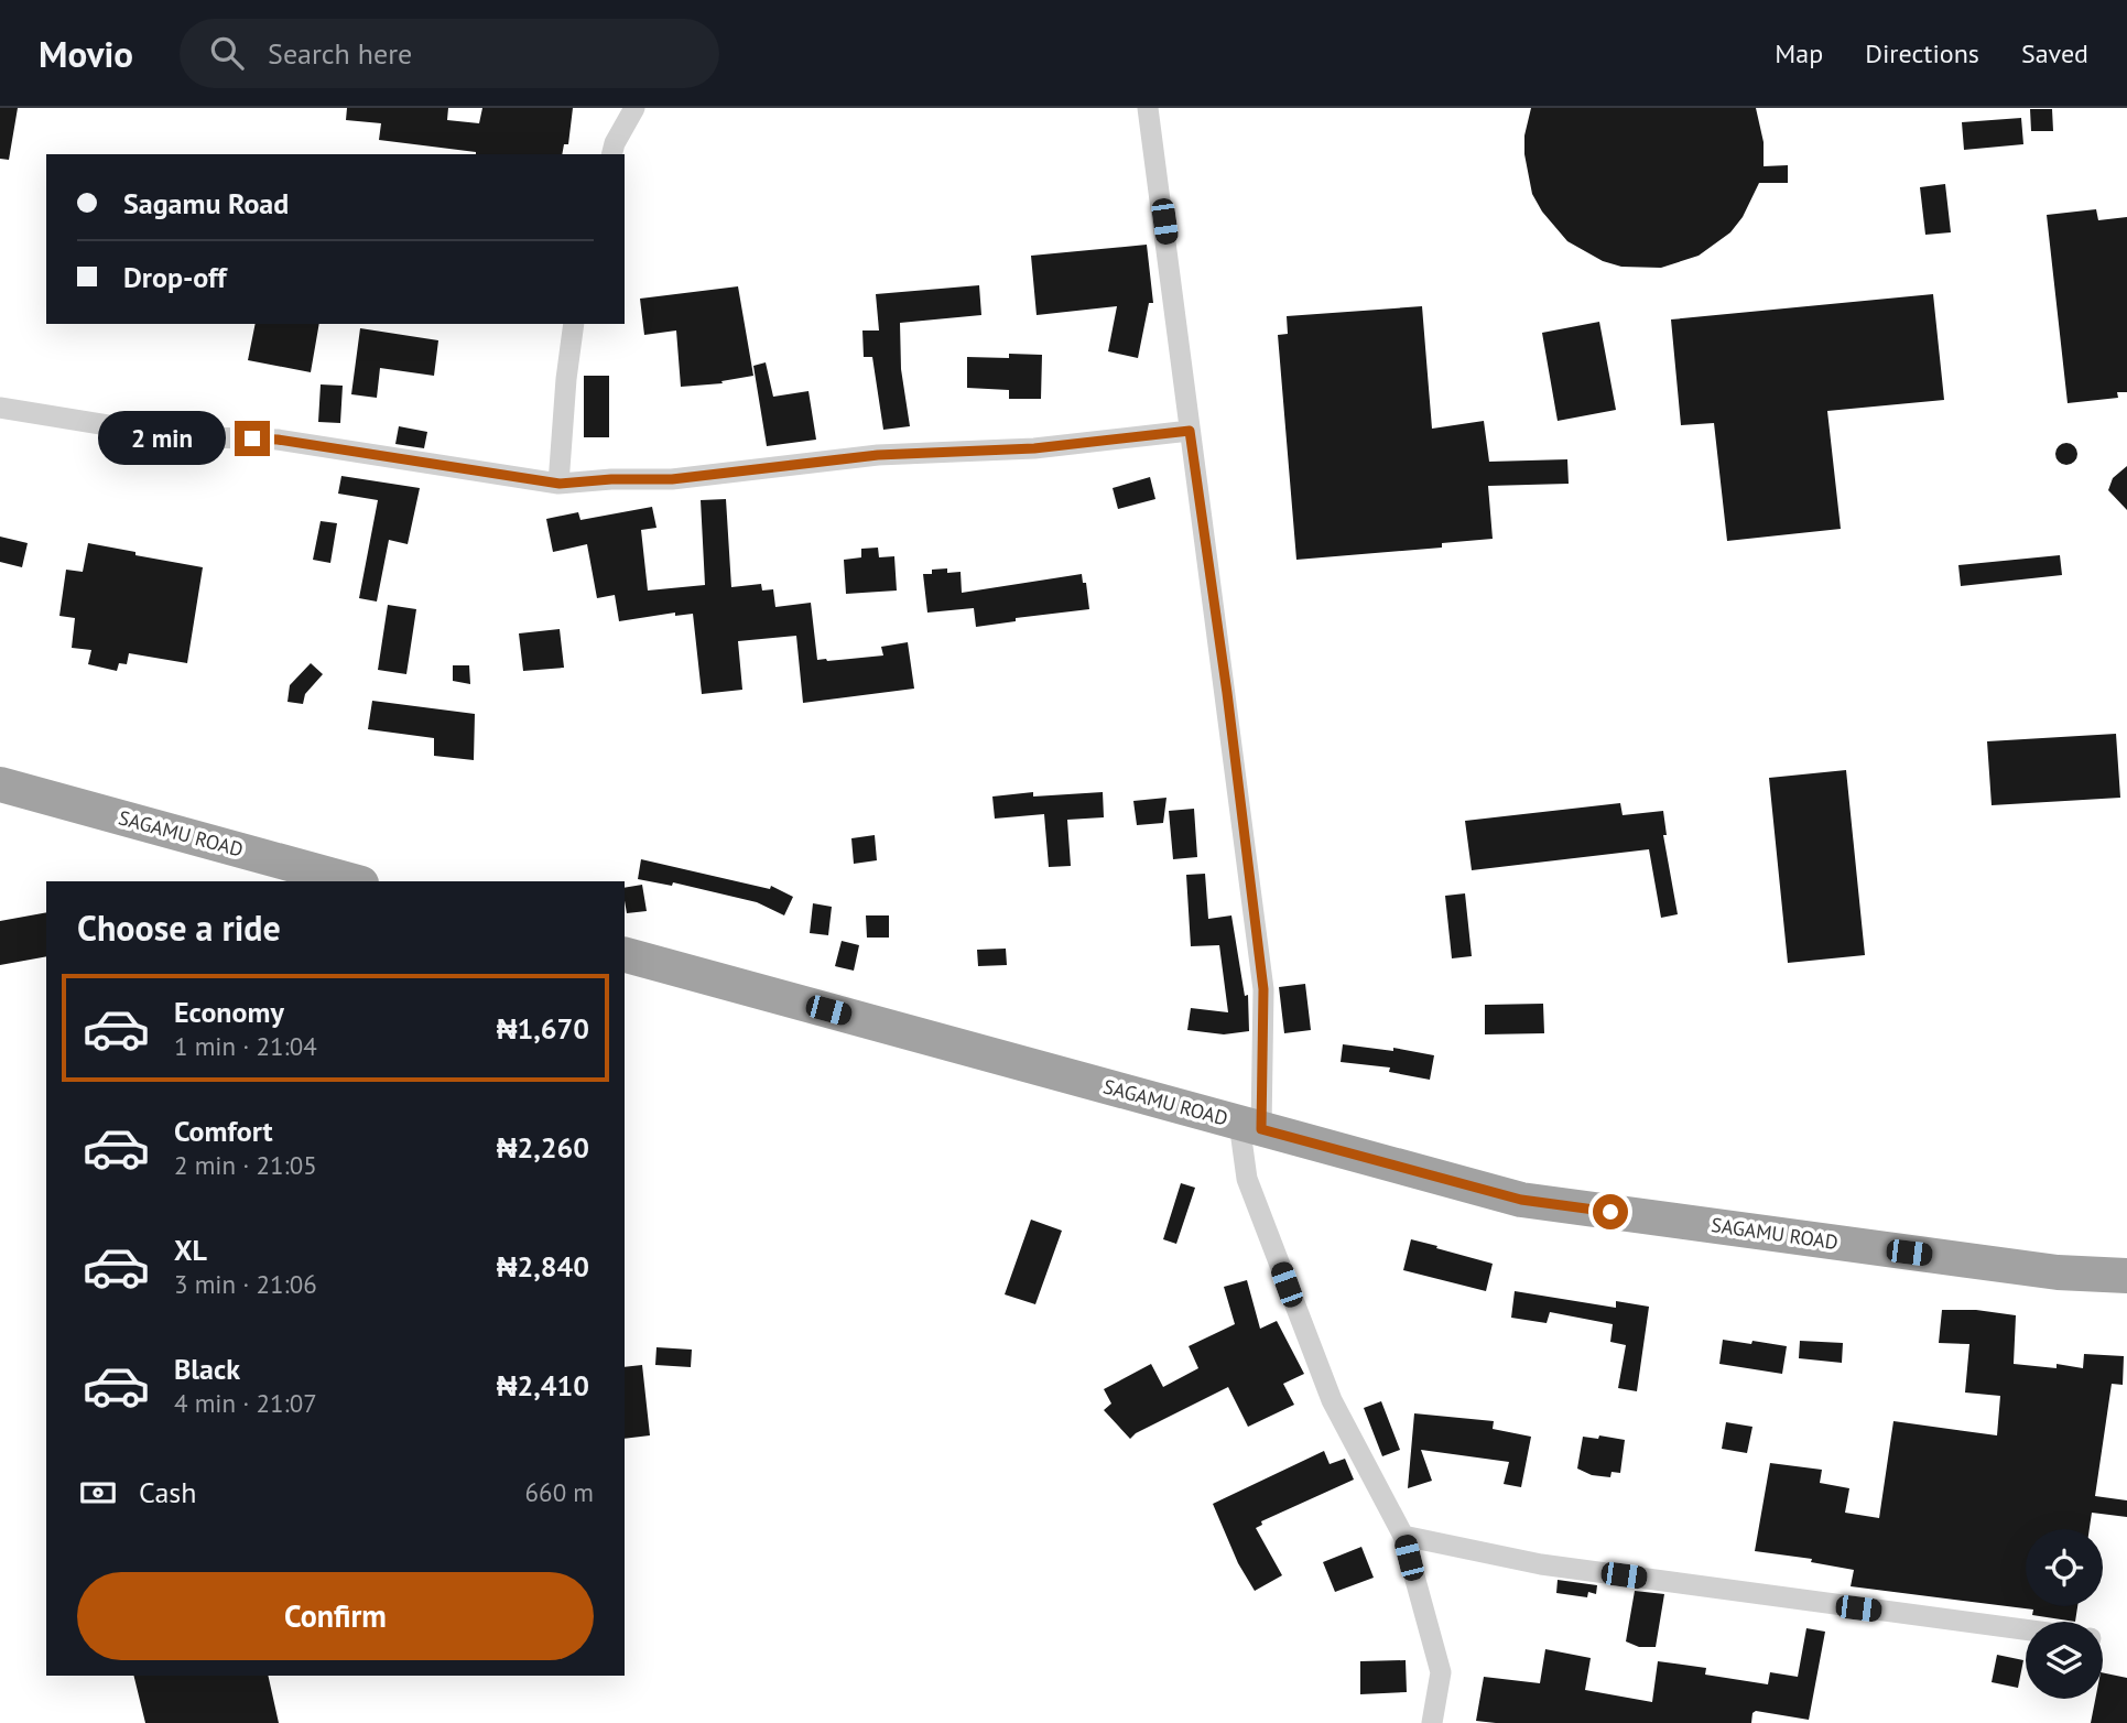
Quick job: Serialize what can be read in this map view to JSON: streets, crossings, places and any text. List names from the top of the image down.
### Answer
{
  "streets": {
    "highway": ["SAGAMU ROAD"]
  },
  "page": {
    "header": "Movio",
    "search": "Search here",
    "nav": ["Map", "Directions", "Saved"],
    "banner": ["Sagamu Road", "Drop-off"],
    "bubble": "2 min",
    "heading": "Choose a ride",
    "list": [
      {
        "name": "Economy",
        "note": "1 min · 21:04",
        "value": "₦1,670"
      },
      {
        "name": "Comfort",
        "note": "2 min · 21:05",
        "value": "₦2,260"
      },
      {
        "name": "XL",
        "note": "3 min · 21:06",
        "value": "₦2,840"
      },
      {
        "name": "Black",
        "note": "4 min · 21:07",
        "value": "₦2,410"
      }
    ],
    "pay": ["Cash", "660 m"],
    "buttons": "Confirm"
  }
}
